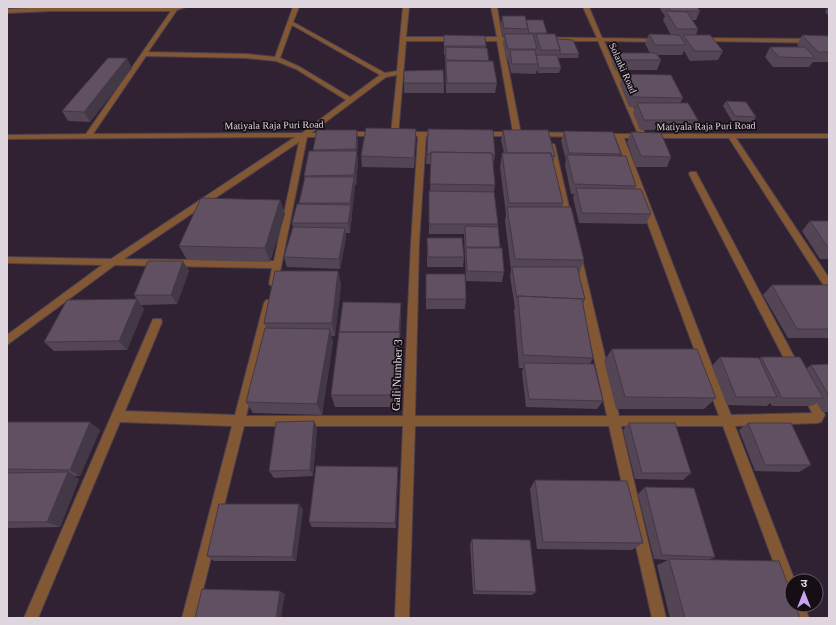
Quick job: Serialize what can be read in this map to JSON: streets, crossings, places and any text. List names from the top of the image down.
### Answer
{
  "streets": {
    "street": ["Solanki Road", "Matiyala Raja Puri Road", "Gali Number 3"]
  },
  "crossings": [
    ["Solanki Road", "Matiyala Raja Puri Road"],
    ["Matiyala Raja Puri Road", "Gali Number 3"]
  ],
  "north": "top"
}
